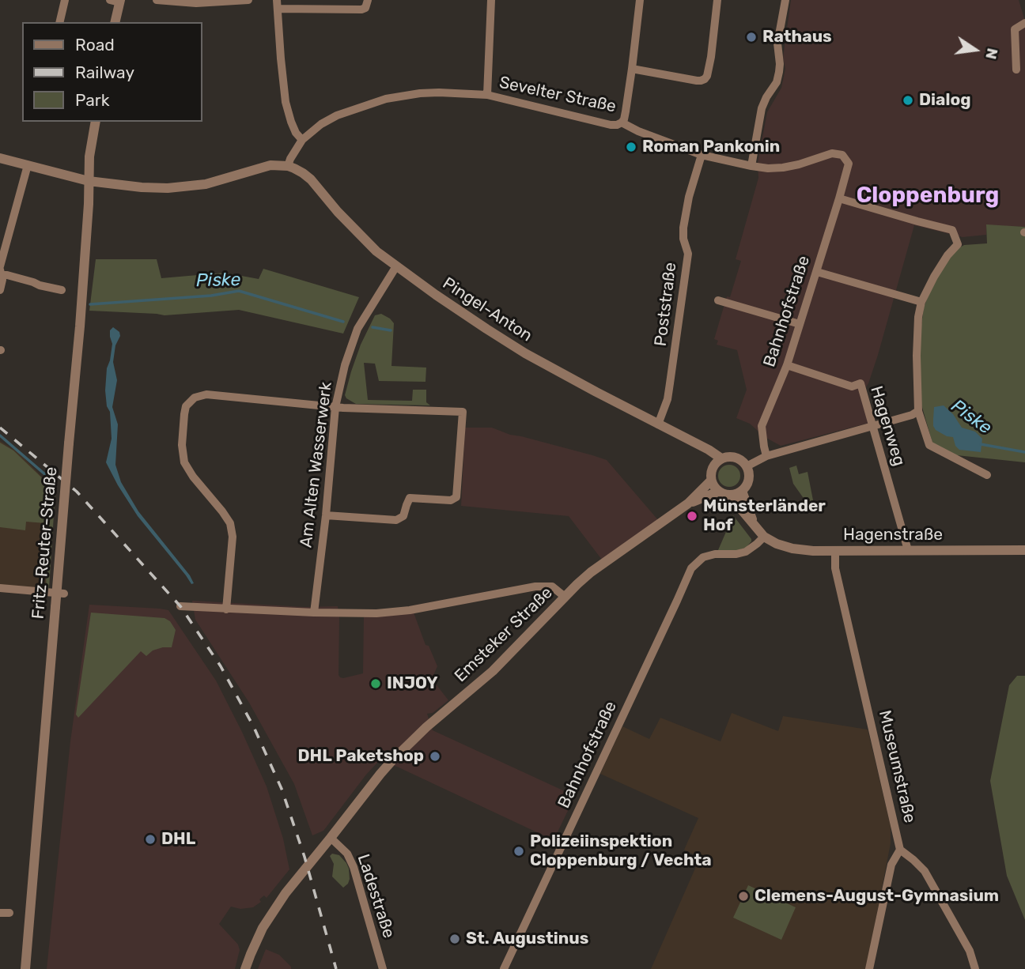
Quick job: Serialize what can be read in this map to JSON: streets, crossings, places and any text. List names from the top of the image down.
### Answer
{
  "streets": {
    "street": [
      "Sevelter Straße",
      "Poststraße",
      "Pingel-Anton",
      "Bahnhofstraße",
      "Hagenweg",
      "Am Alten Wasserwerk",
      "Hagenstraße",
      "Fritz-Reuter-Straße",
      "Emsteker Straße",
      "Museumstraße",
      "Ladestraße"
    ]
  },
  "crossings": [
    ["Sevelter Straße", "Poststraße"],
    ["Sevelter Straße", "Bahnhofstraße"],
    ["Poststraße", "Pingel-Anton"],
    ["Pingel-Anton", "Am Alten Wasserwerk"],
    ["Pingel-Anton", "Hagenstraße"],
    ["Pingel-Anton", "Emsteker Straße"],
    ["Bahnhofstraße", "Hagenweg"],
    ["Bahnhofstraße", "Hagenstraße"],
    ["Hagenweg", "Hagenstraße"],
    ["Hagenstraße", "Emsteker Straße"],
    ["Hagenstraße", "Museumstraße"],
    ["Emsteker Straße", "Ladestraße"]
  ],
  "districts": ["Cloppenburg"],
  "water": ["Piske"],
  "places": [
    "Rathaus",
    "Dialog",
    "Roman Pankonin",
    "Münsterländer Hof",
    "INJOY",
    "DHL Paketshop",
    "DHL",
    "Polizeiinspektion Cloppenburg / Vechta",
    "Clemens-August-Gymnasium",
    "St. Augustinus"
  ],
  "legend": ["Road", "Railway", "Park"],
  "north": "right"
}
